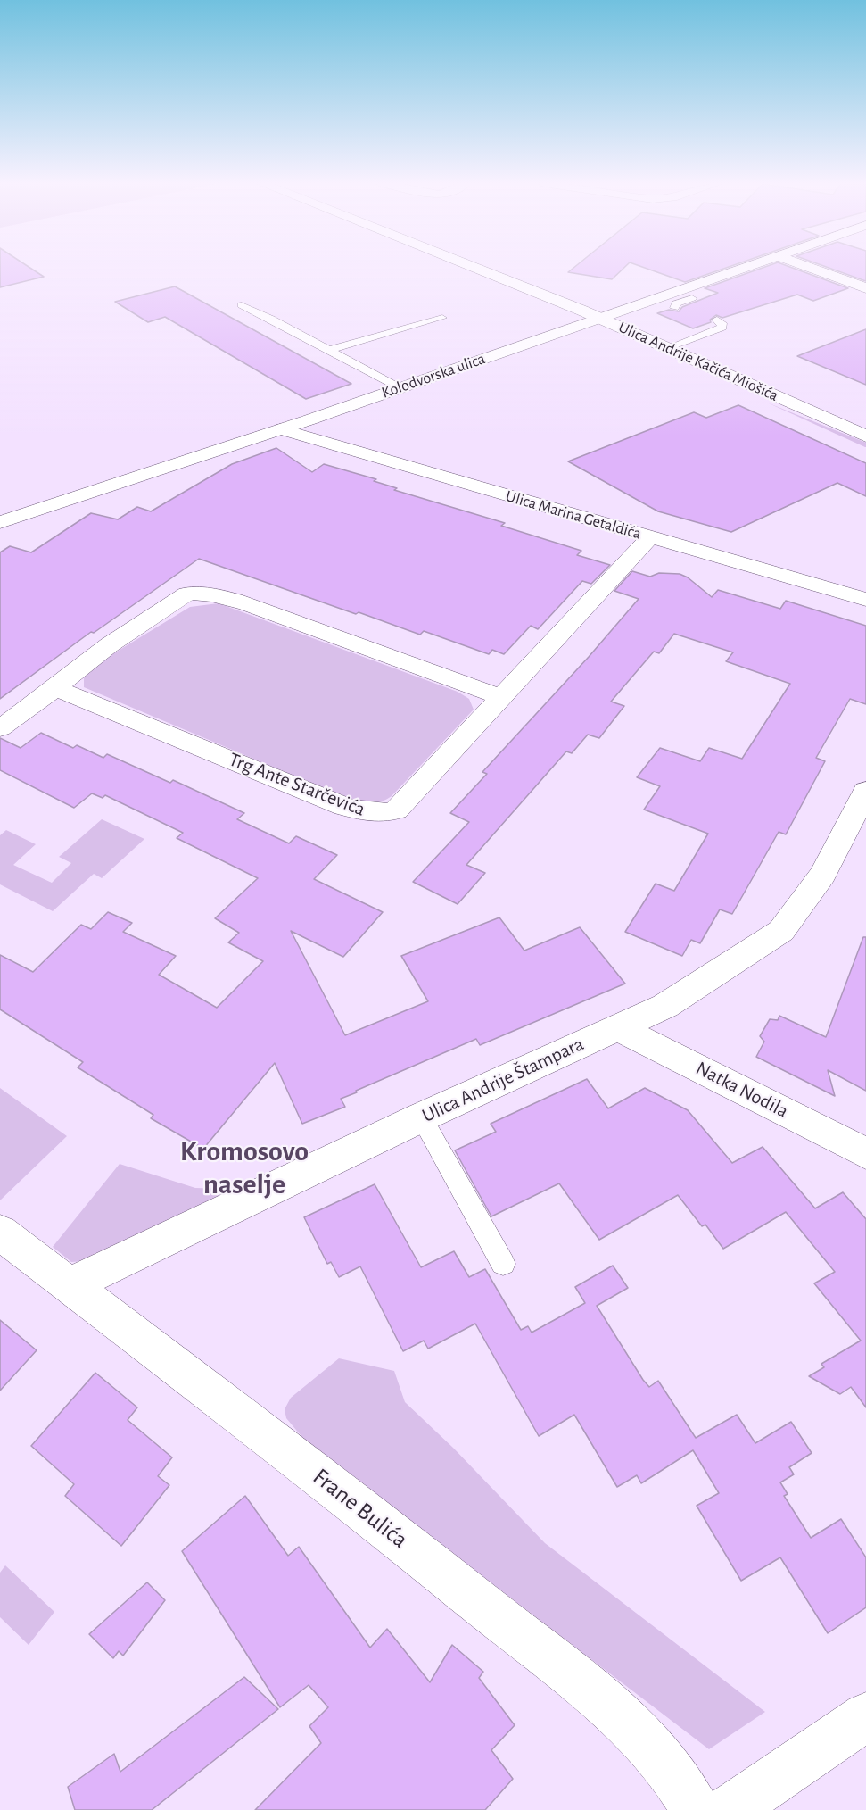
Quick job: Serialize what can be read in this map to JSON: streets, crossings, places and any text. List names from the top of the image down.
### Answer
{
  "streets": {
    "street": [
      "Ulica Andrije Kačića Miošića",
      "Kolodvorska ulica",
      "Ulica Marina Getaldića",
      "Trg Ante Starčevića",
      "Ulica Andrije Štampara",
      "Natka Nodila",
      "Frane Bulića"
    ]
  },
  "crossings": [
    ["Ulica Andrije Kačića Miošića", "Kolodvorska ulica"],
    ["Kolodvorska ulica", "Ulica Marina Getaldića"],
    ["Ulica Marina Getaldića", "Trg Ante Starčevića"],
    ["Ulica Andrije Štampara", "Natka Nodila"],
    ["Ulica Andrije Štampara", "Frane Bulića"]
  ],
  "districts": ["Kromosovo naselje"]
}
